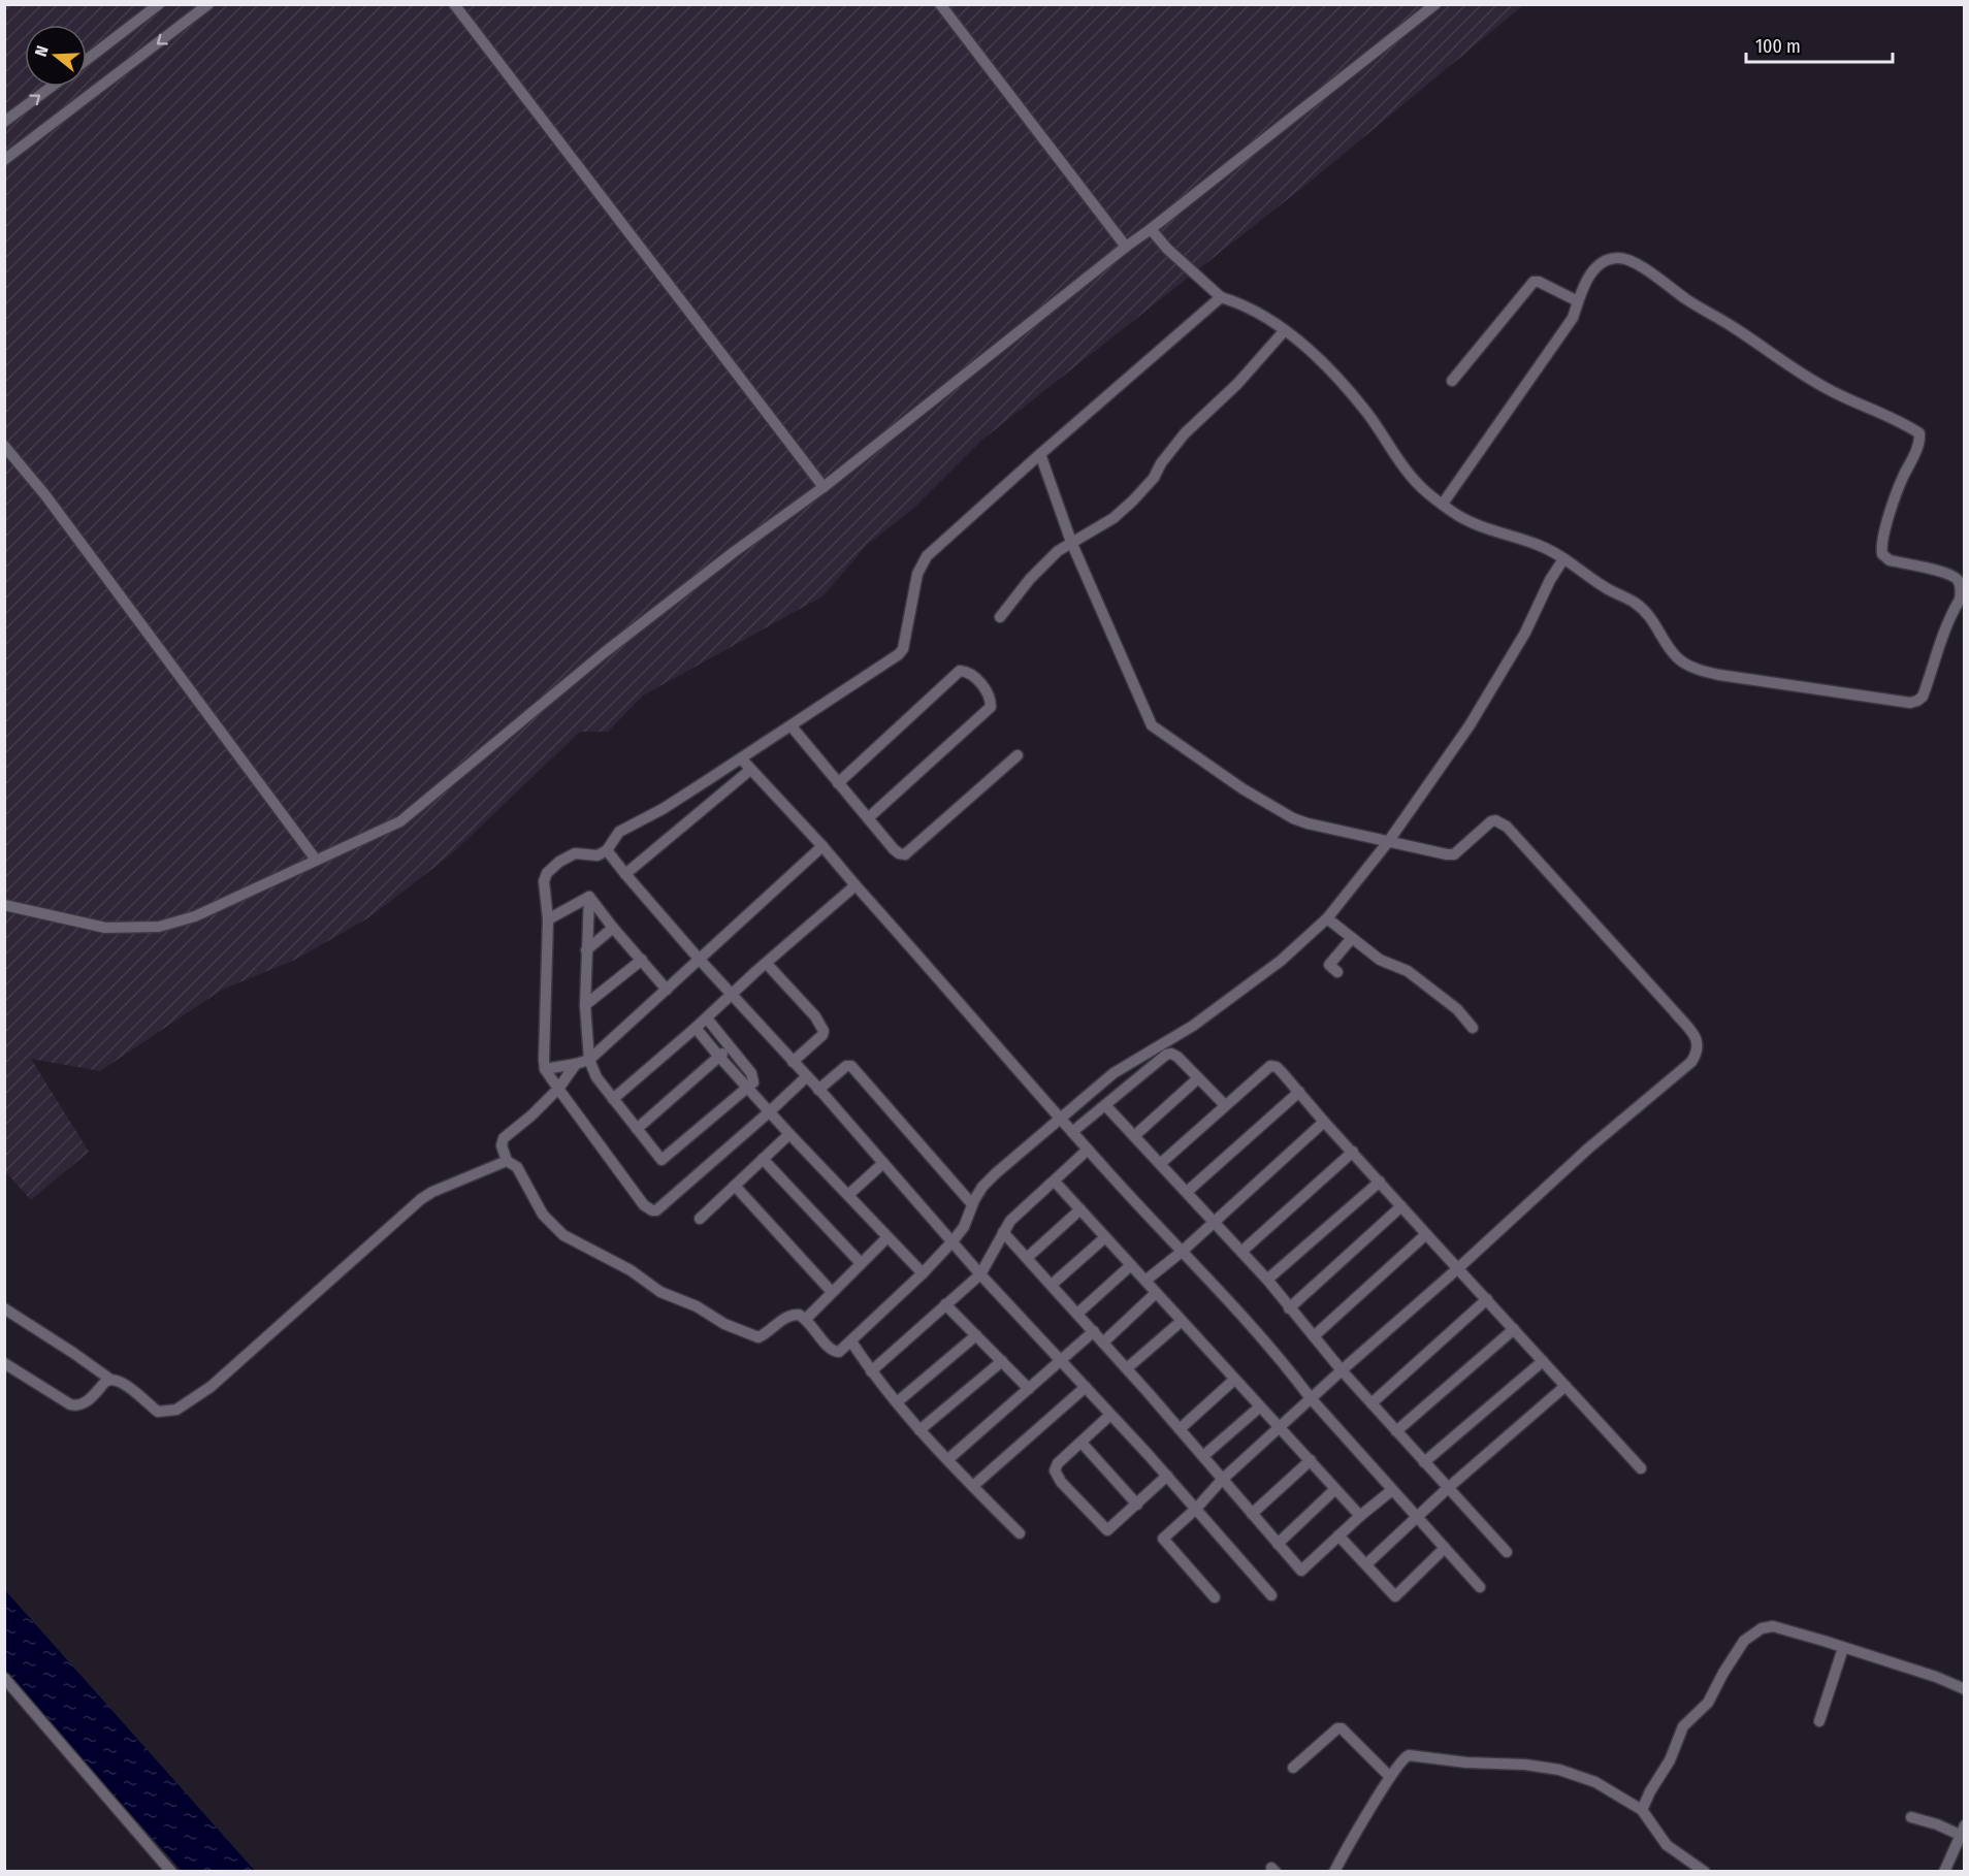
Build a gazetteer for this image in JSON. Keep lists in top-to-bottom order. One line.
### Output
{"scale_bar":"100 m","north":"left"}
